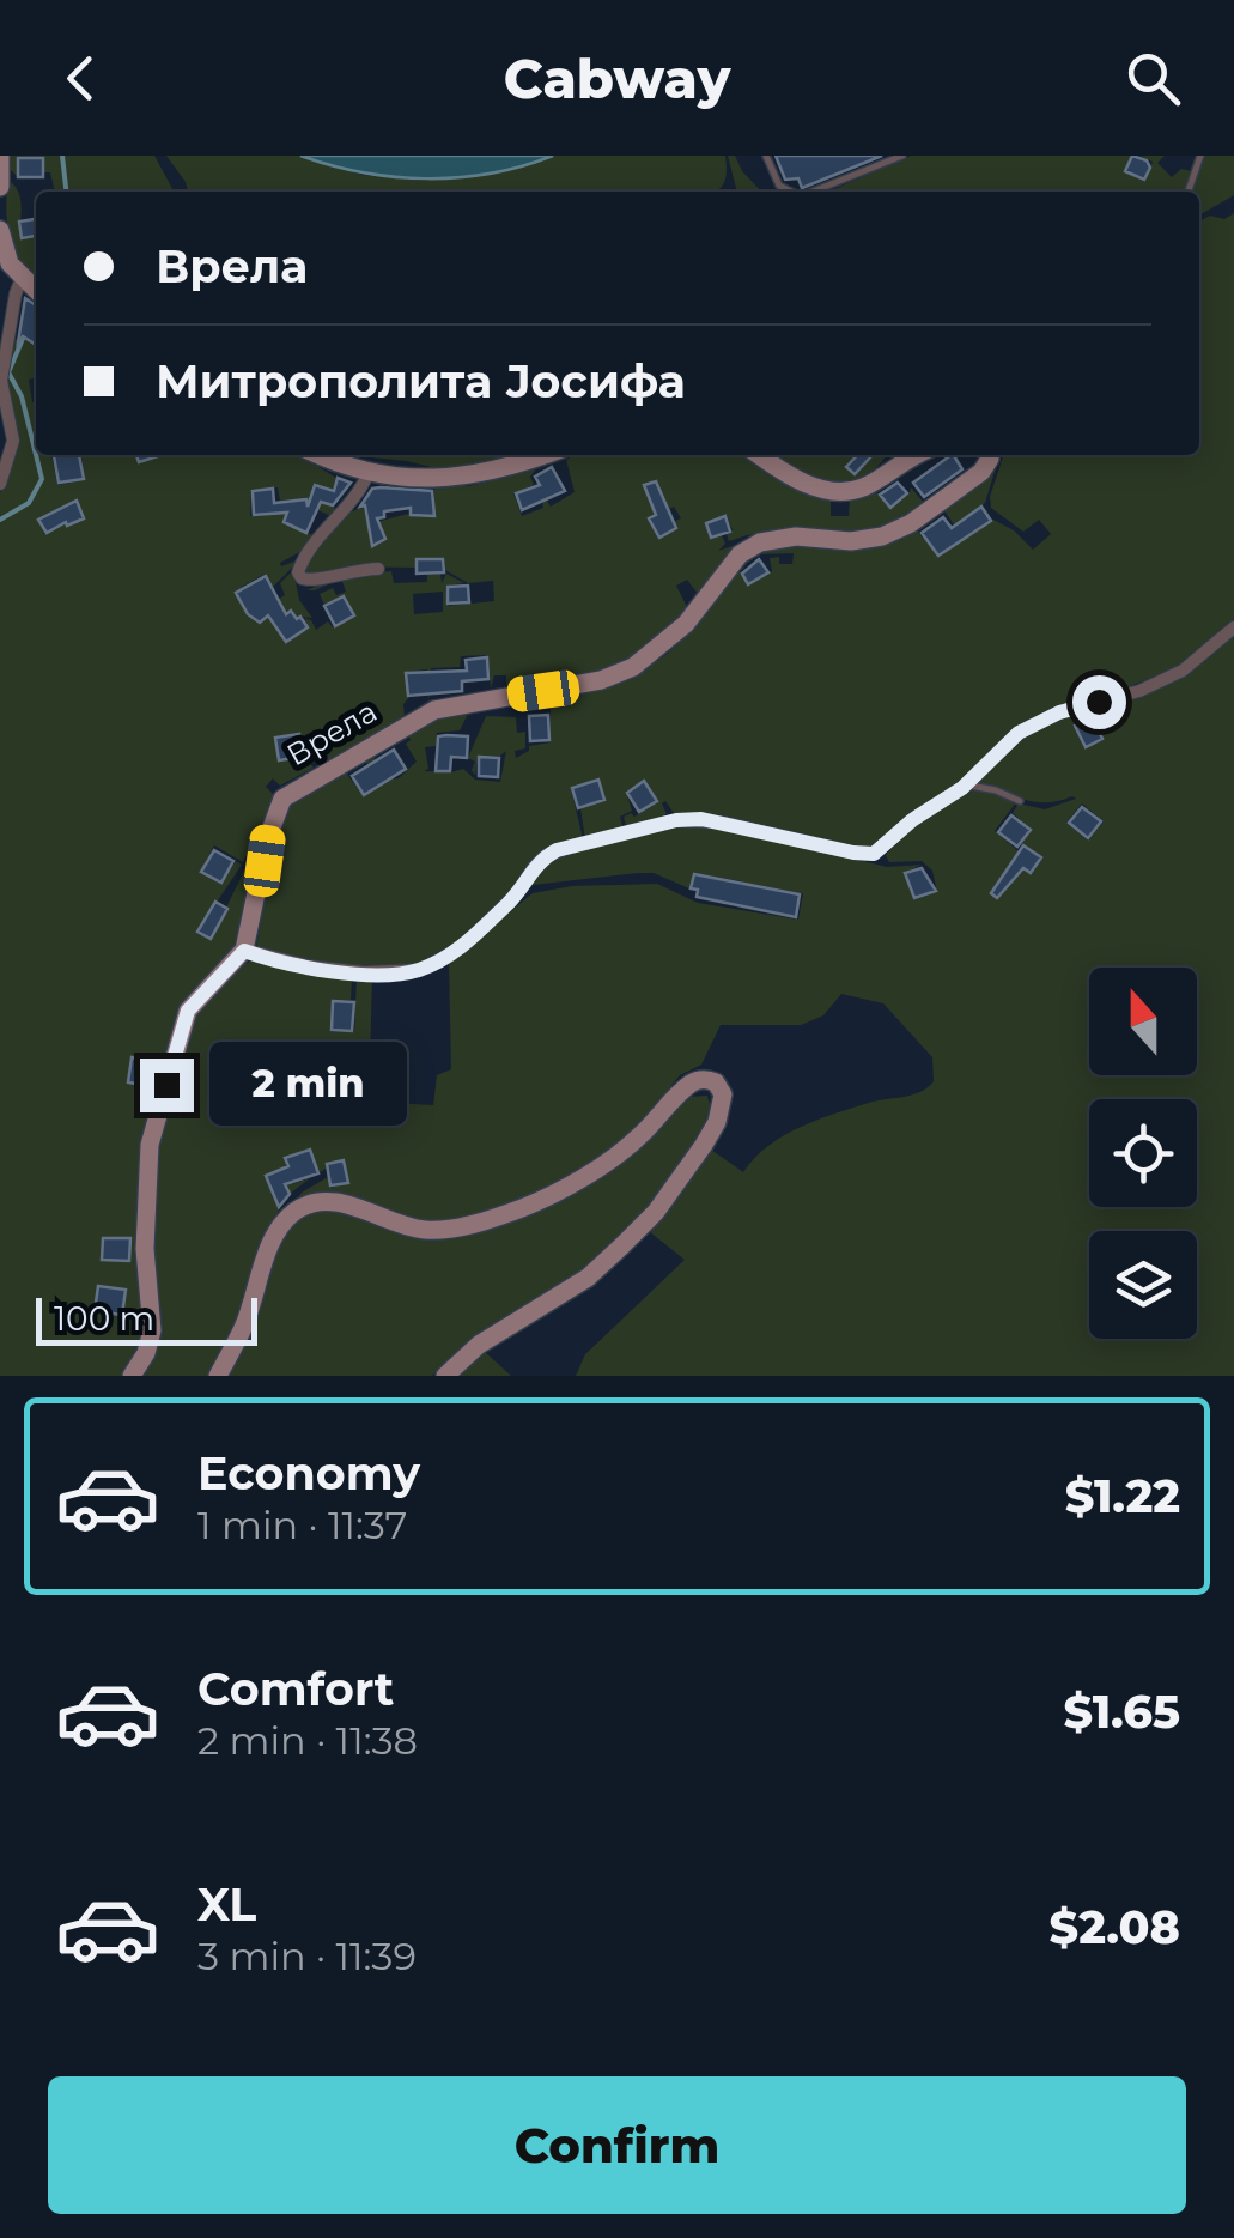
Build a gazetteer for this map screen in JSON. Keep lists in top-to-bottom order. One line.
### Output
{"streets":{"street":["Врела"]},"scale_bar":"100 m","north":"top","page":{"header":"Cabway","banner":["Врела","Митрополита Јосифа"],"bubble":"2 min","scale":"100 m","list":[{"name":"Economy","note":"1 min · 11:37","value":"$1.22"},{"name":"Comfort","note":"2 min · 11:38","value":"$1.65"},{"name":"XL","note":"3 min · 11:39","value":"$2.08"}],"buttons":"Confirm"}}
